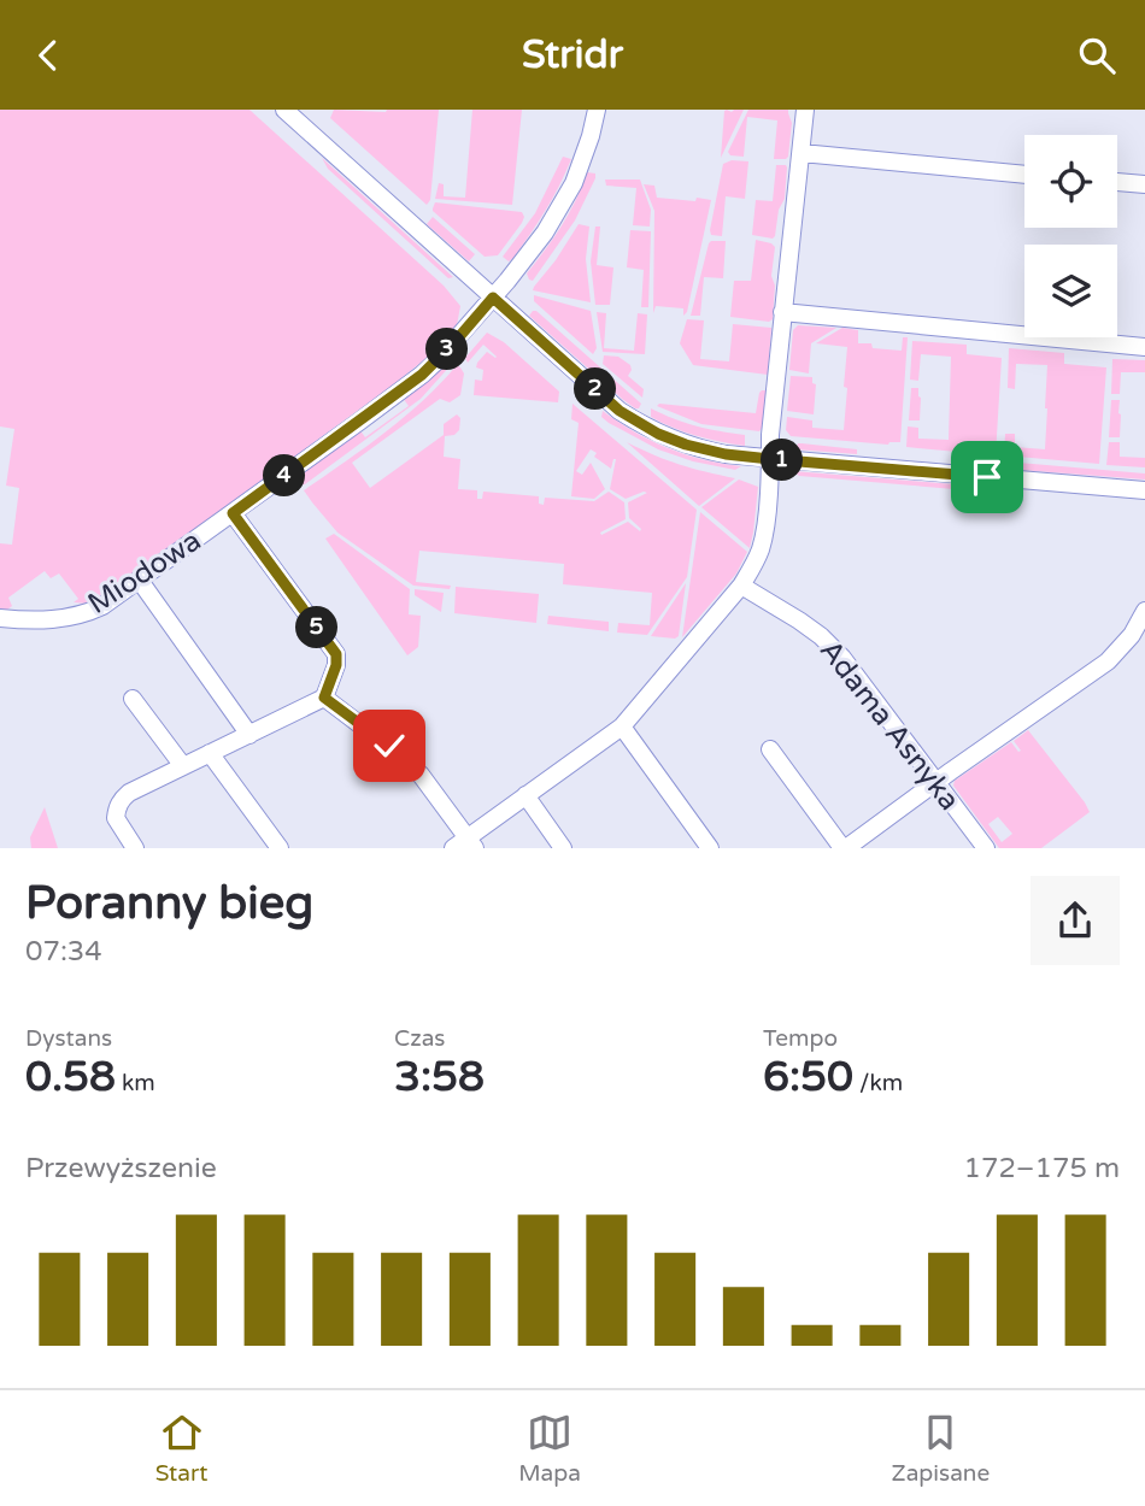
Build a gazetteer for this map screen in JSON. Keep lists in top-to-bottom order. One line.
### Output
{"streets":{"street":["Miodowa","Adama Asnyka"]},"page":{"header":"Stridr","pins":["3","2","1","4","5"],"heading":["Poranny bieg","07:34"],"stats":[["Dystans","0.58 km"],["Czas","3:58"],["Tempo","6:50 /km"]],"chart":["Przewyższenie","172–175 m"],"tabs":["Start","Mapa","Zapisane"]}}
